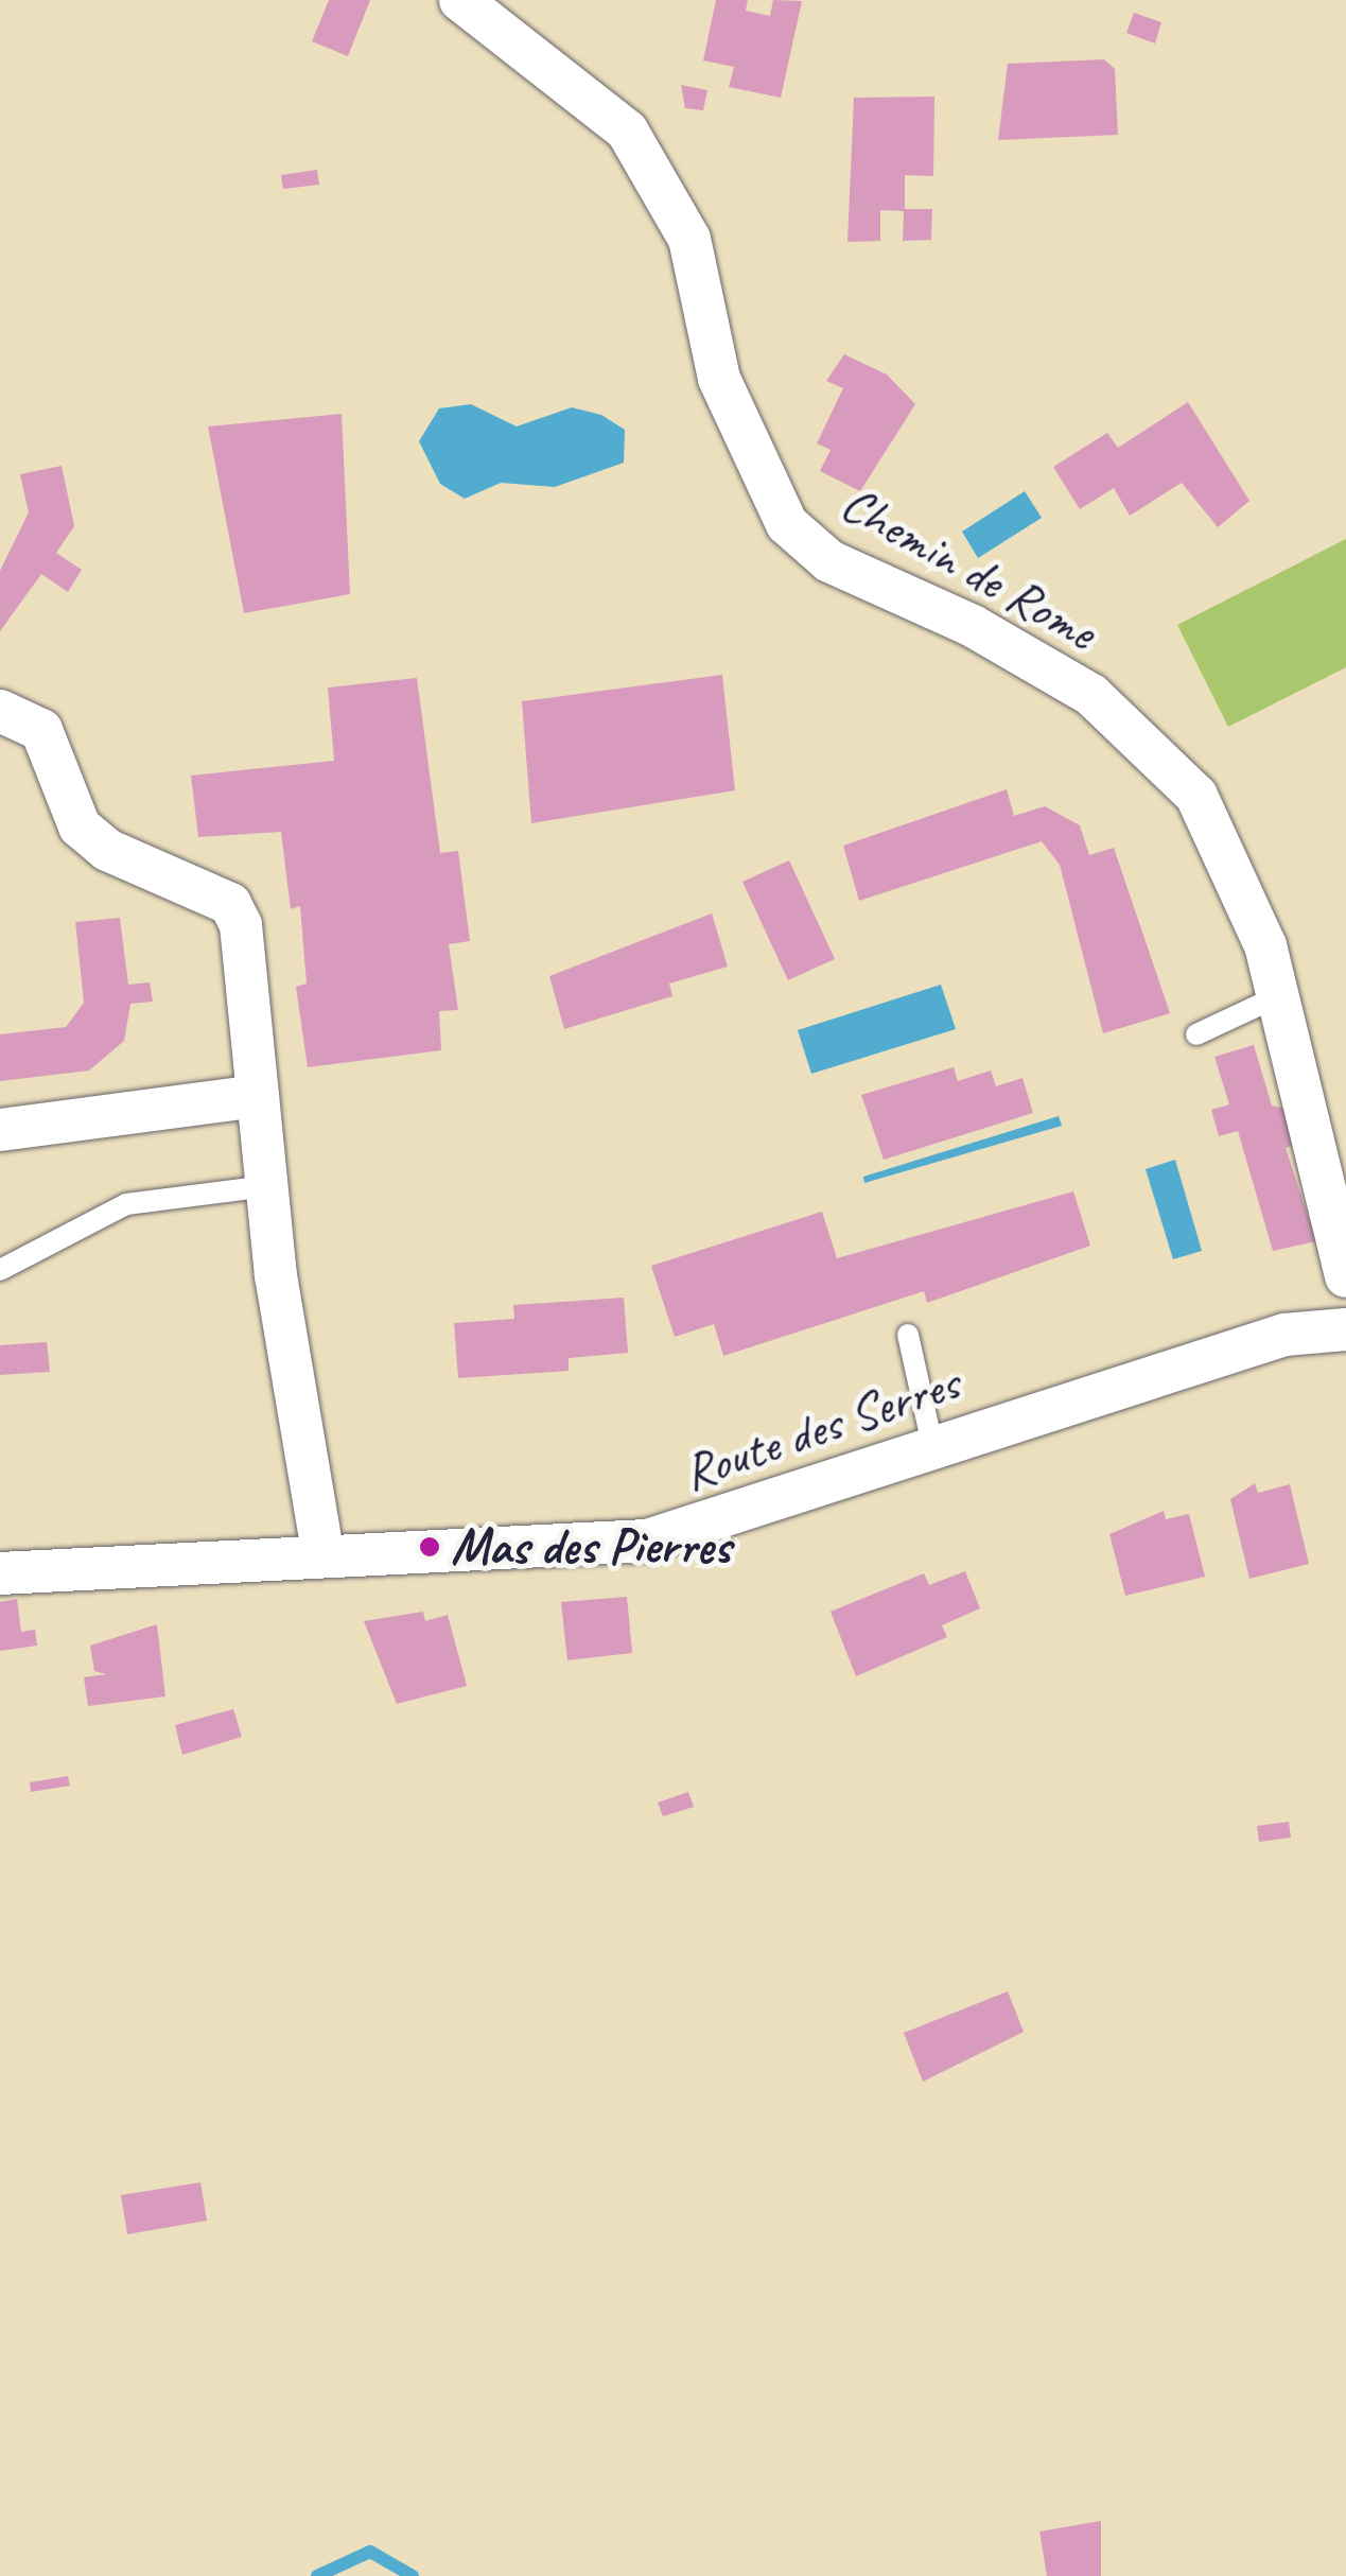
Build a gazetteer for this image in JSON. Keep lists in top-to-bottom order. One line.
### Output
{"streets":{"street":["Chemin de Rome","Route des Serres"]},"places":["Mas des Pierres"]}
